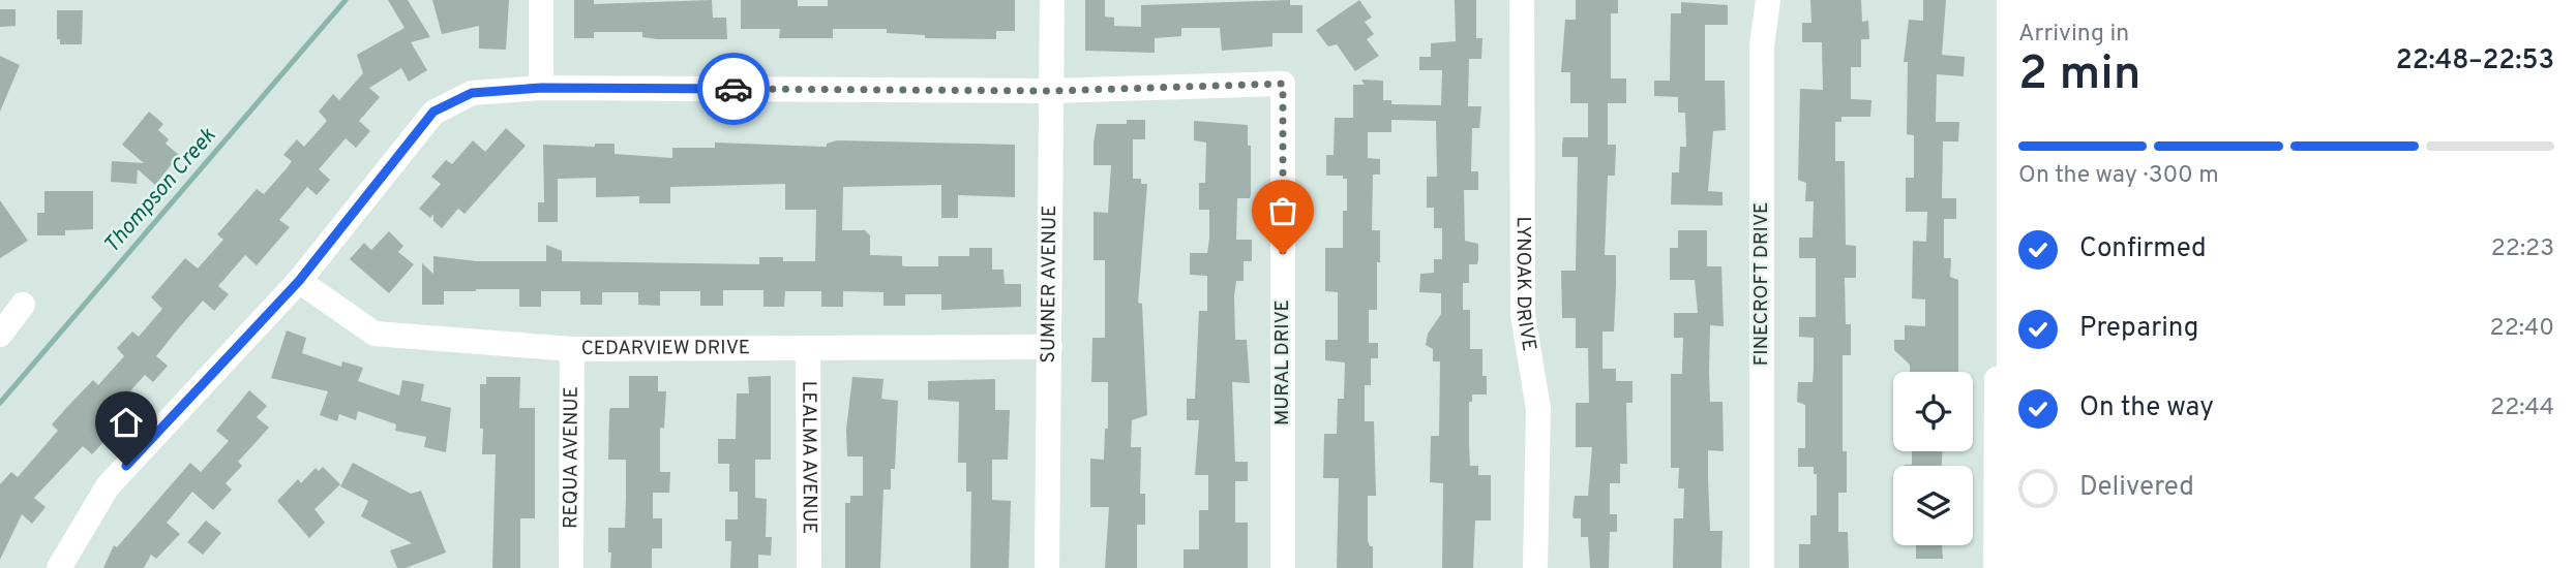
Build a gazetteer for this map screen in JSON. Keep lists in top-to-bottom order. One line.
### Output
{"streets":{"street":["SUMNER AVENUE","LYNOAK DRIVE","FINECROFT DRIVE","CEDARVIEW DRIVE","MURAL DRIVE","REQUA AVENUE","LEALMA AVENUE"]},"crossings":[["SUMNER AVENUE","CEDARVIEW DRIVE"],["SUMNER AVENUE","MURAL DRIVE"],["CEDARVIEW DRIVE","REQUA AVENUE"],["CEDARVIEW DRIVE","LEALMA AVENUE"]],"water":["Thompson Creek"],"page":{"heading":["2 min","Arriving in","22:48–22:53"],"bar":"On the way · 300 m","list":[["Confirmed","22:23"],["Preparing","22:40"],["On the way","22:44"],"Delivered"]}}
